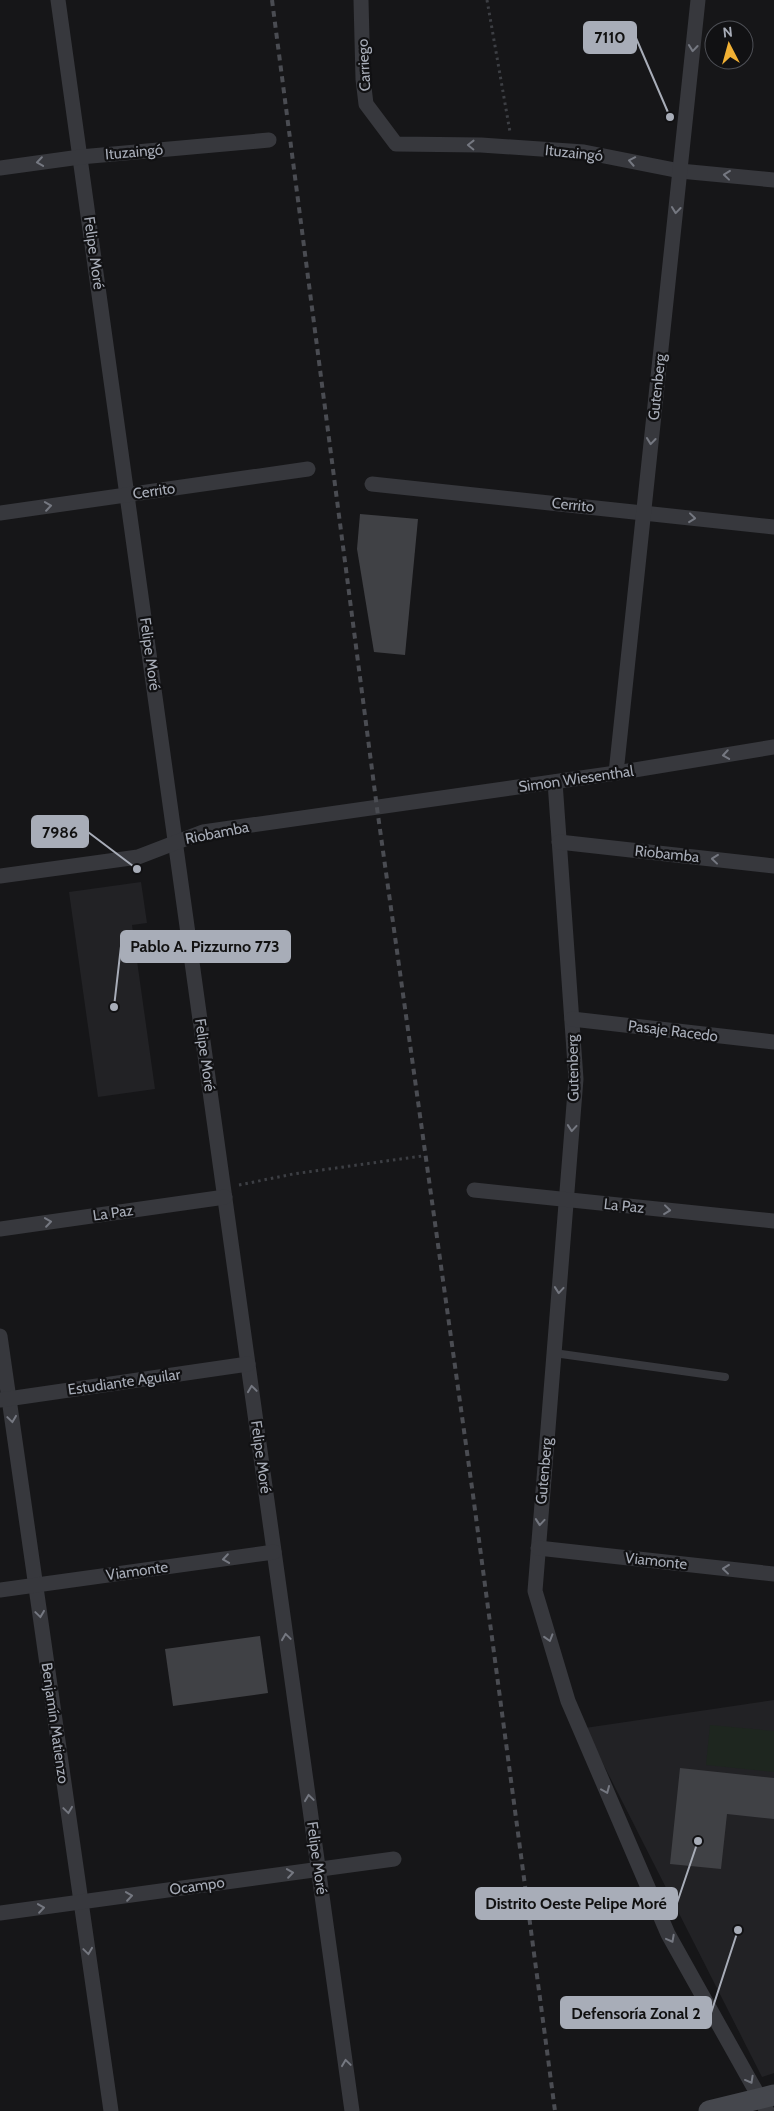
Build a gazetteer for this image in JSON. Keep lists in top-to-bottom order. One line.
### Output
{"streets":{"street":["Carriego","Ituzaingó","Felipe Moré","Gutenberg","Cerrito","Simon Wiesenthal","Riobamba","Pasaje Racedo","La Paz","Estudiante Aguilar","Viamonte","Benjamín Matienzo","Ocampo"]},"crossings":[["Carriego","Ituzaingó"],["Ituzaingó","Felipe Moré"],["Ituzaingó","Gutenberg"],["Felipe Moré","Cerrito"],["Felipe Moré","Riobamba"],["Felipe Moré","La Paz"],["Felipe Moré","Estudiante Aguilar"],["Felipe Moré","Viamonte"],["Felipe Moré","Ocampo"],["Gutenberg","Cerrito"],["Gutenberg","Simon Wiesenthal"],["Gutenberg","Riobamba"],["Gutenberg","Pasaje Racedo"],["Gutenberg","La Paz"],["Gutenberg","Viamonte"],["Simon Wiesenthal","Riobamba"],["Estudiante Aguilar","Benjamín Matienzo"],["Viamonte","Benjamín Matienzo"],["Benjamín Matienzo","Ocampo"]],"one_way":["Ituzaingó","Felipe Moré","Gutenberg","Cerrito","Simon Wiesenthal","Riobamba","La Paz","Viamonte","Benjamín Matienzo","Ocampo"],"places":["7110","7986","Pablo A. Pizzurno 773","Distrito Oeste Pelipe Moré","Defensoría Zonal 2"],"north":"top"}
